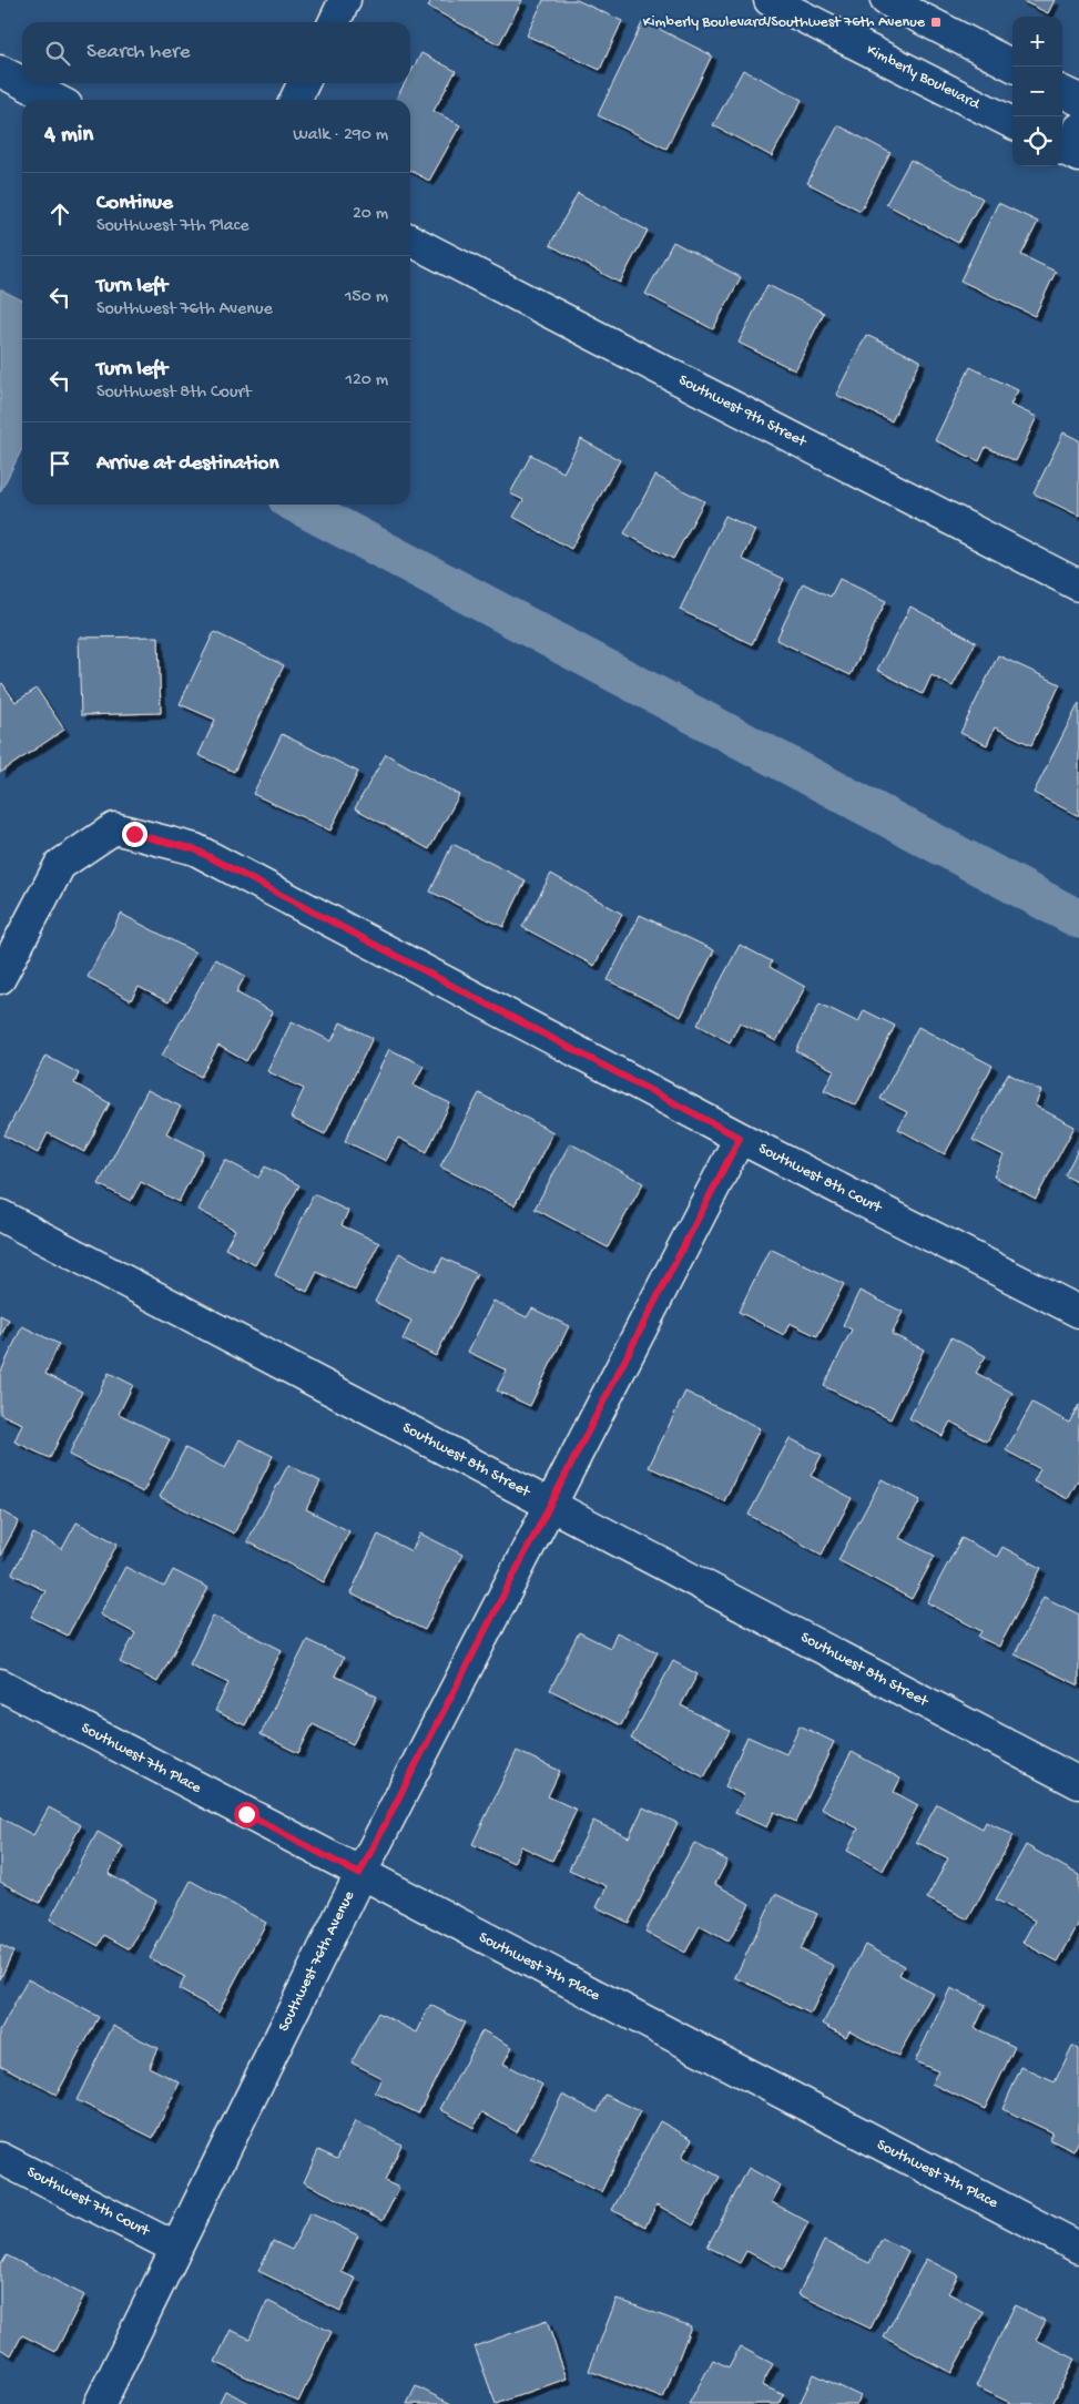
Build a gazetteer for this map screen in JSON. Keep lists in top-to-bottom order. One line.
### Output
{"streets":{"street":["Kimberly Boulevard","Southwest 9th Street","Southwest 8th Court","Southwest 8th Street","Southwest 7th Place","Southwest 76th Avenue","Southwest 7th Court"]},"crossings":[["Southwest 8th Court","Southwest 76th Avenue"],["Southwest 8th Street","Southwest 76th Avenue"],["Southwest 7th Place","Southwest 76th Avenue"],["Southwest 76th Avenue","Southwest 7th Court"]],"places":{"transit":["Kimberly Boulevard/Southwest 76th Avenue"]},"page":{"map_buttons":["+","−"],"search":"Search here","heading":["4 min","Walk · 290 m"],"list":[["Continue","Southwest 7th Place","20 m"],["Turn left","Southwest 76th Avenue","150 m"],["Turn left","Southwest 8th Court","120 m"],"Arrive at destination"]}}
